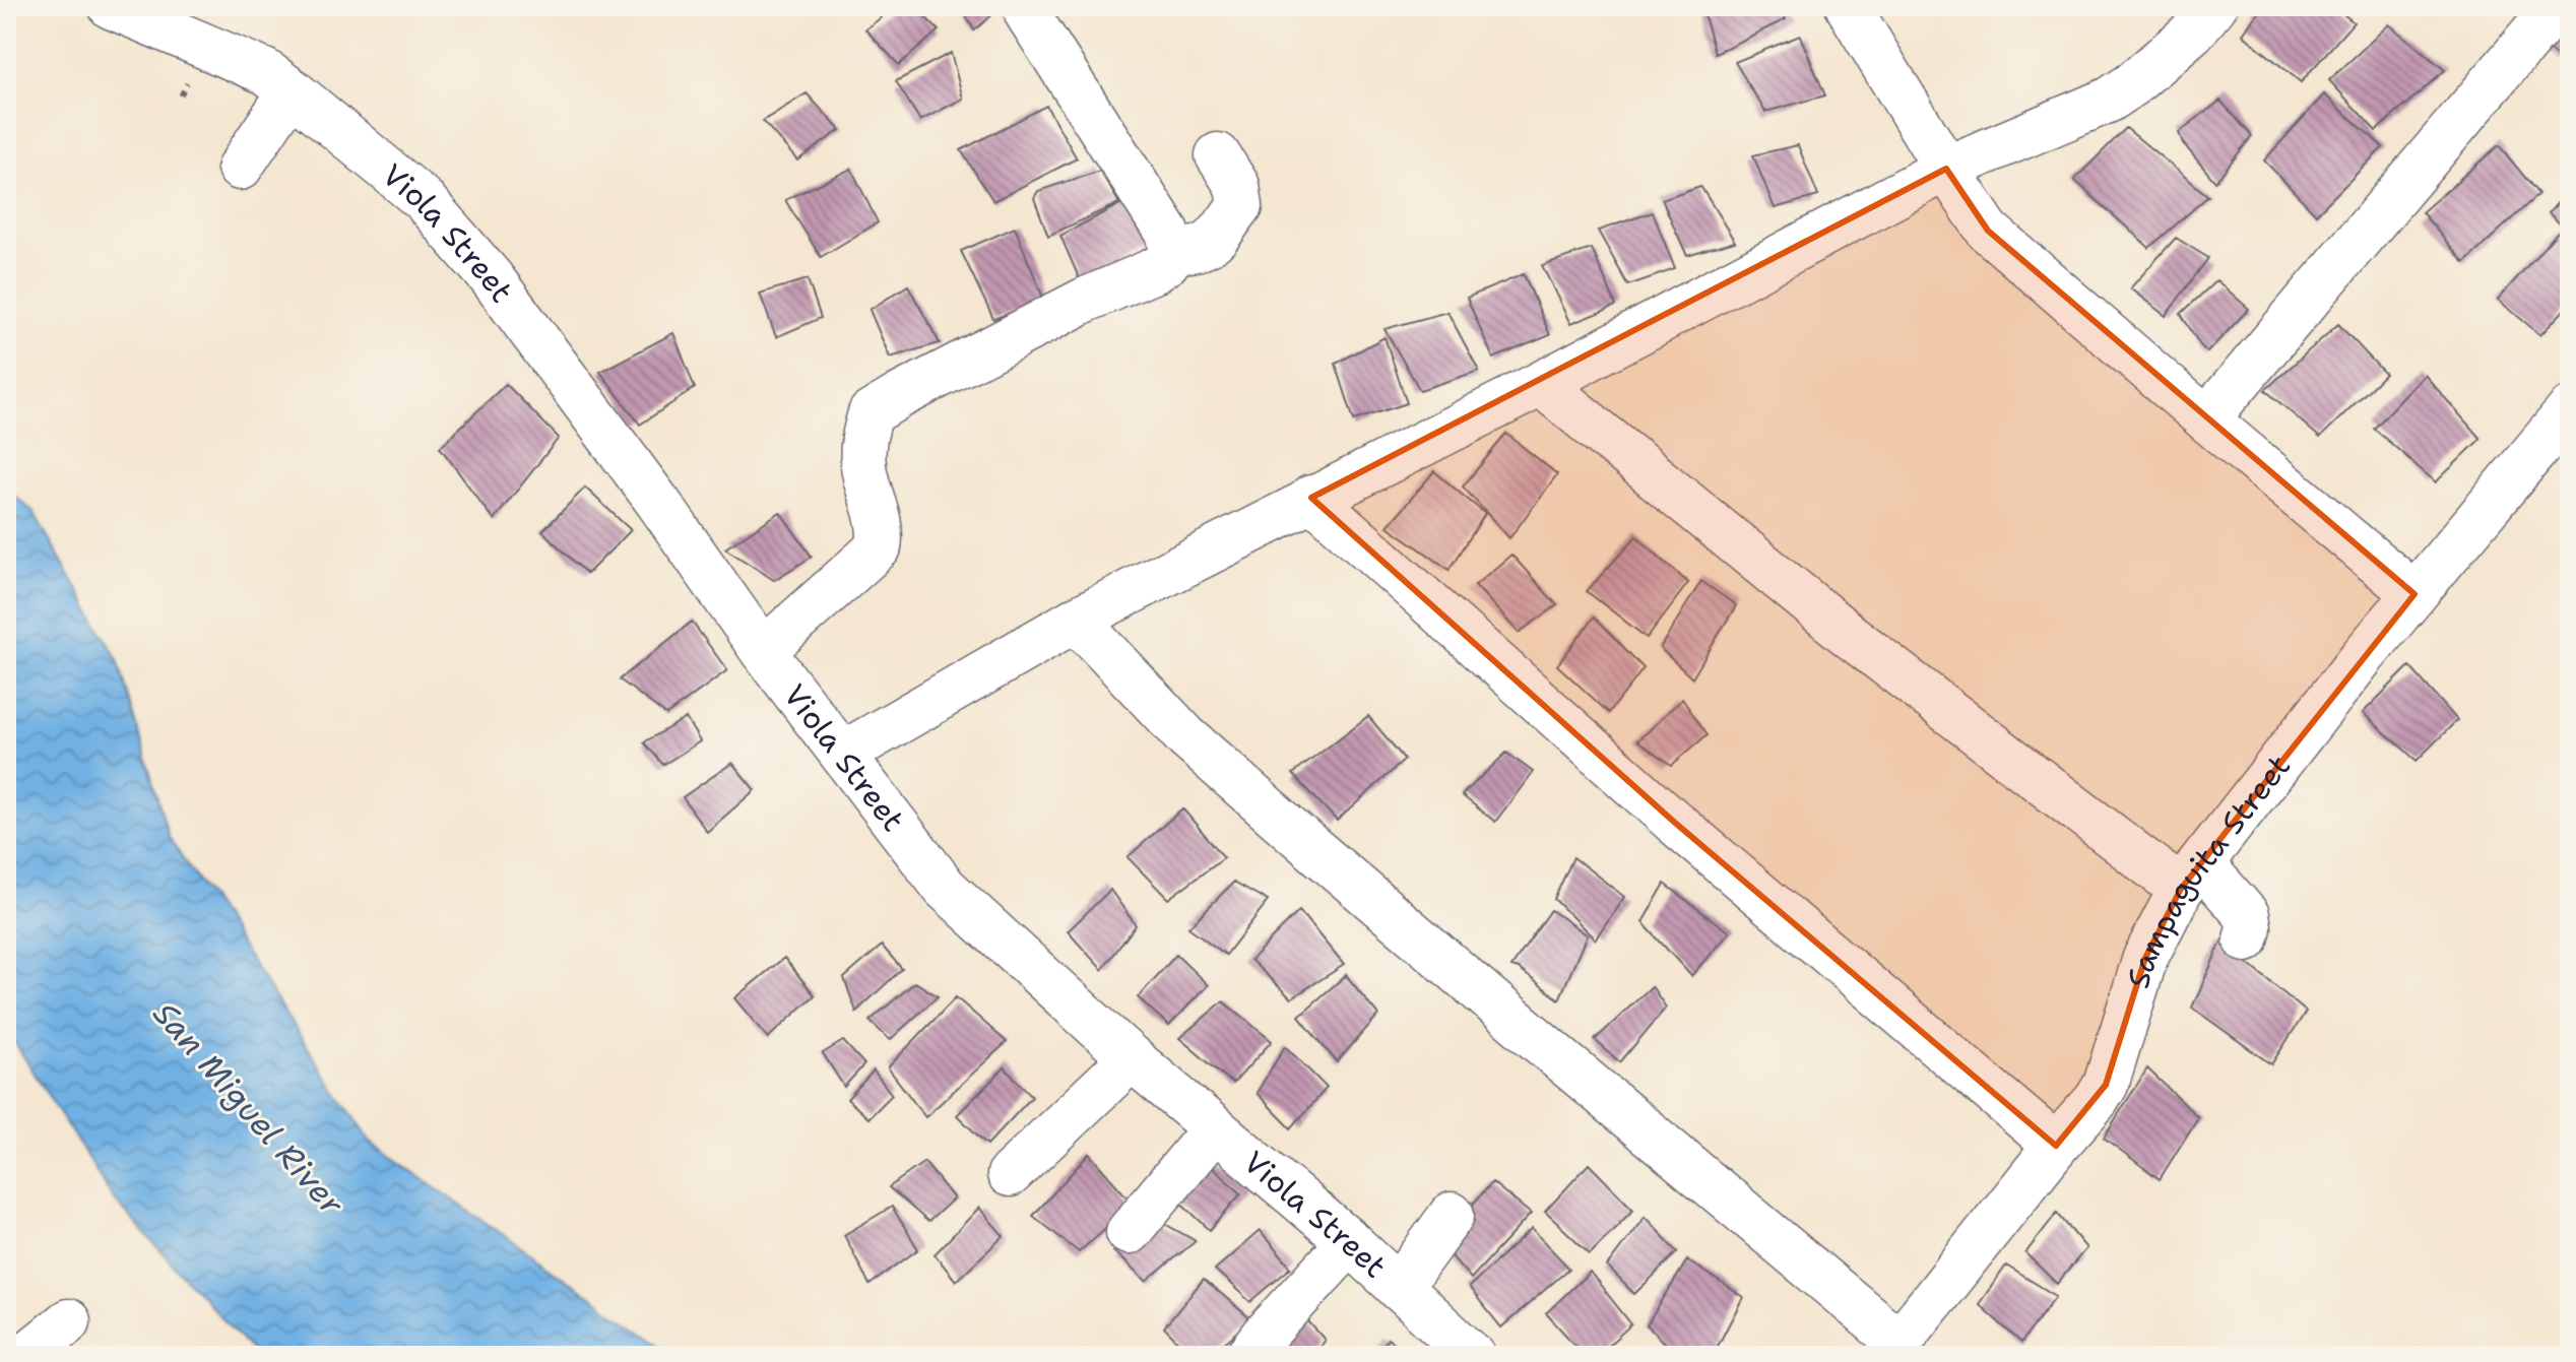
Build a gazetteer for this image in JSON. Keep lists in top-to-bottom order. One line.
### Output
{"streets":{"street":["Viola Street","Sampaguita Street"]},"water":["San Miguel River"]}
